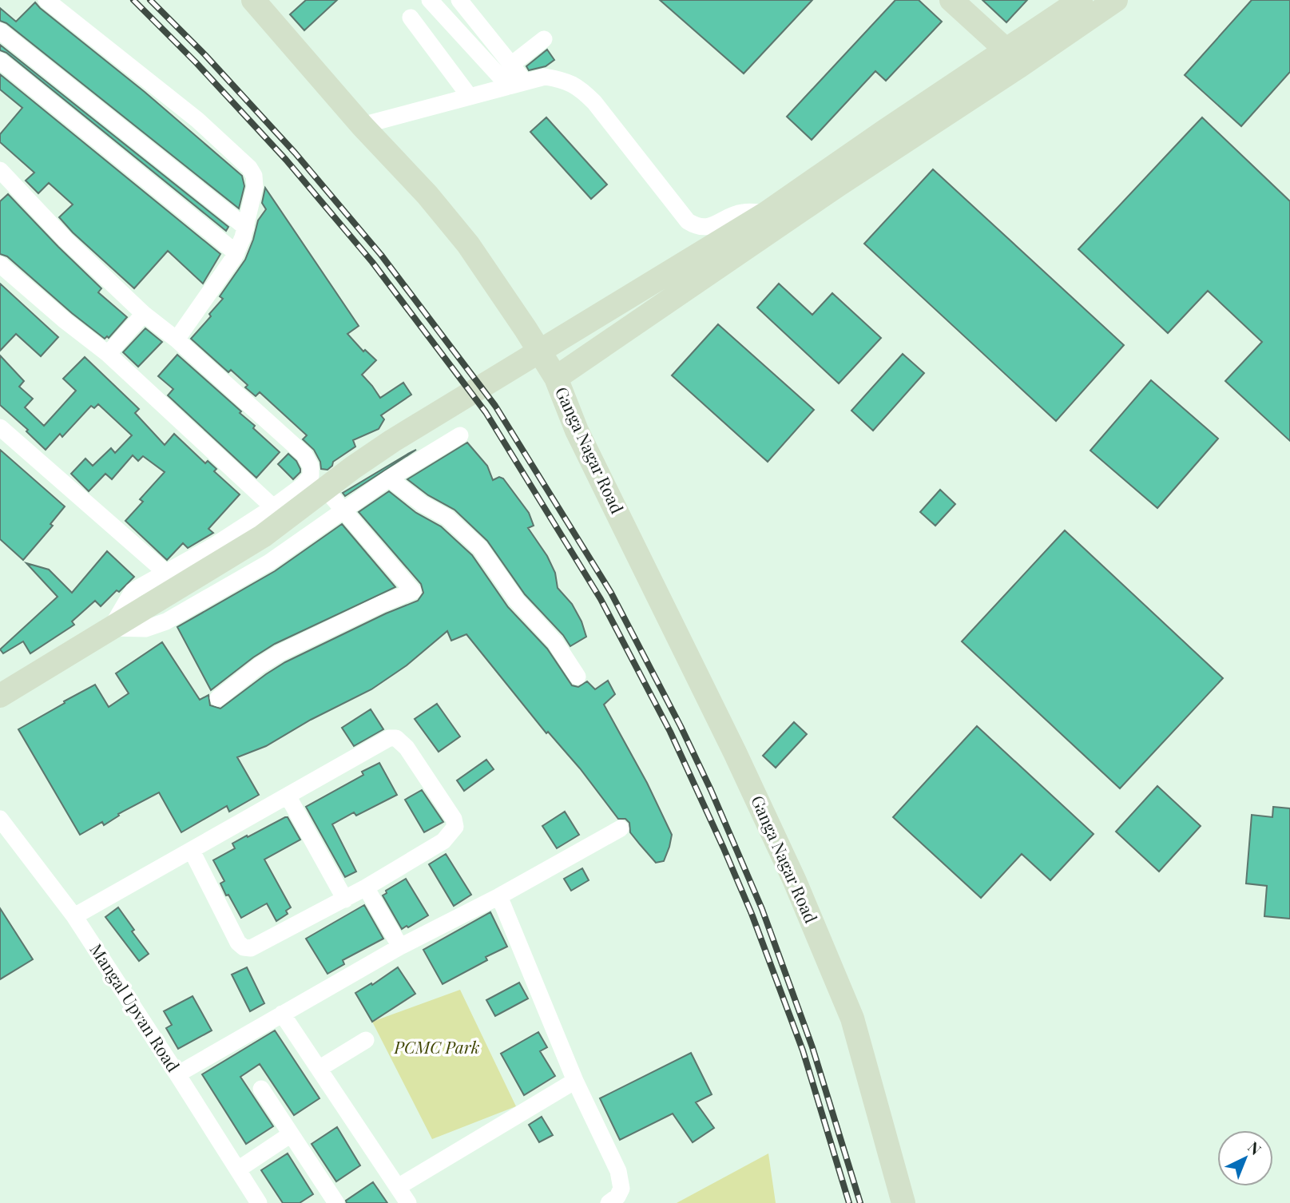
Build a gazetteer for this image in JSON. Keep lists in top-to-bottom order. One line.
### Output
{"streets":{"street":["Ganga Nagar Road","Mangal Upvan Road"]},"parks":["PCMC Park"],"north":"top right"}
